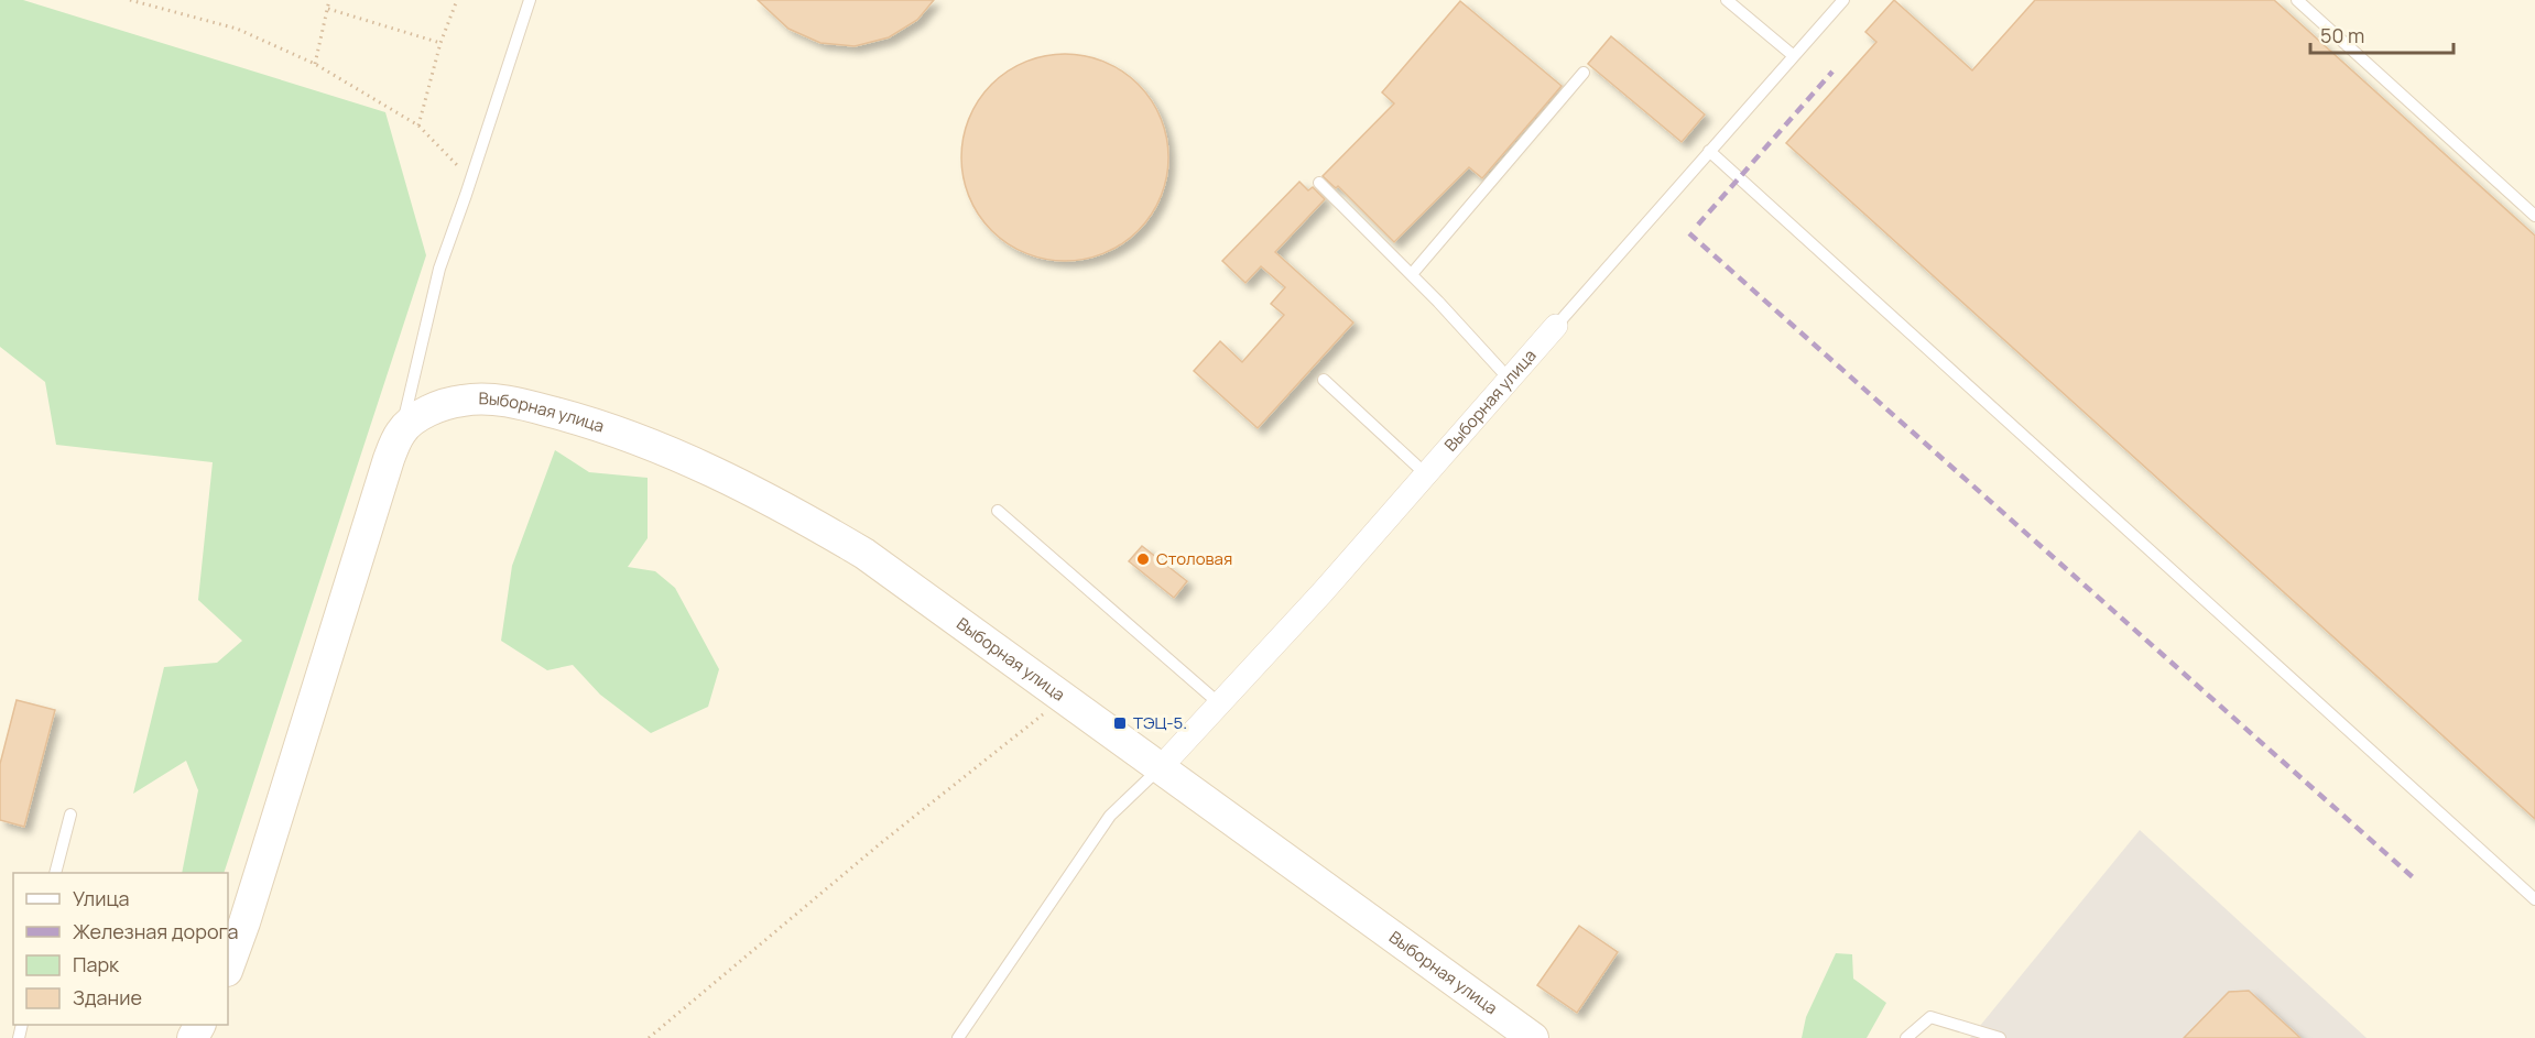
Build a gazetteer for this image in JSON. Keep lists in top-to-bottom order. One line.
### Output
{"streets":{"main road":["Выборная улица"]},"places":{"other":["Столовая"],"transit":["ТЭЦ-5."]},"legend":["Улица","Железная дорога","Парк","Здание"],"scale_bar":"50 m"}
